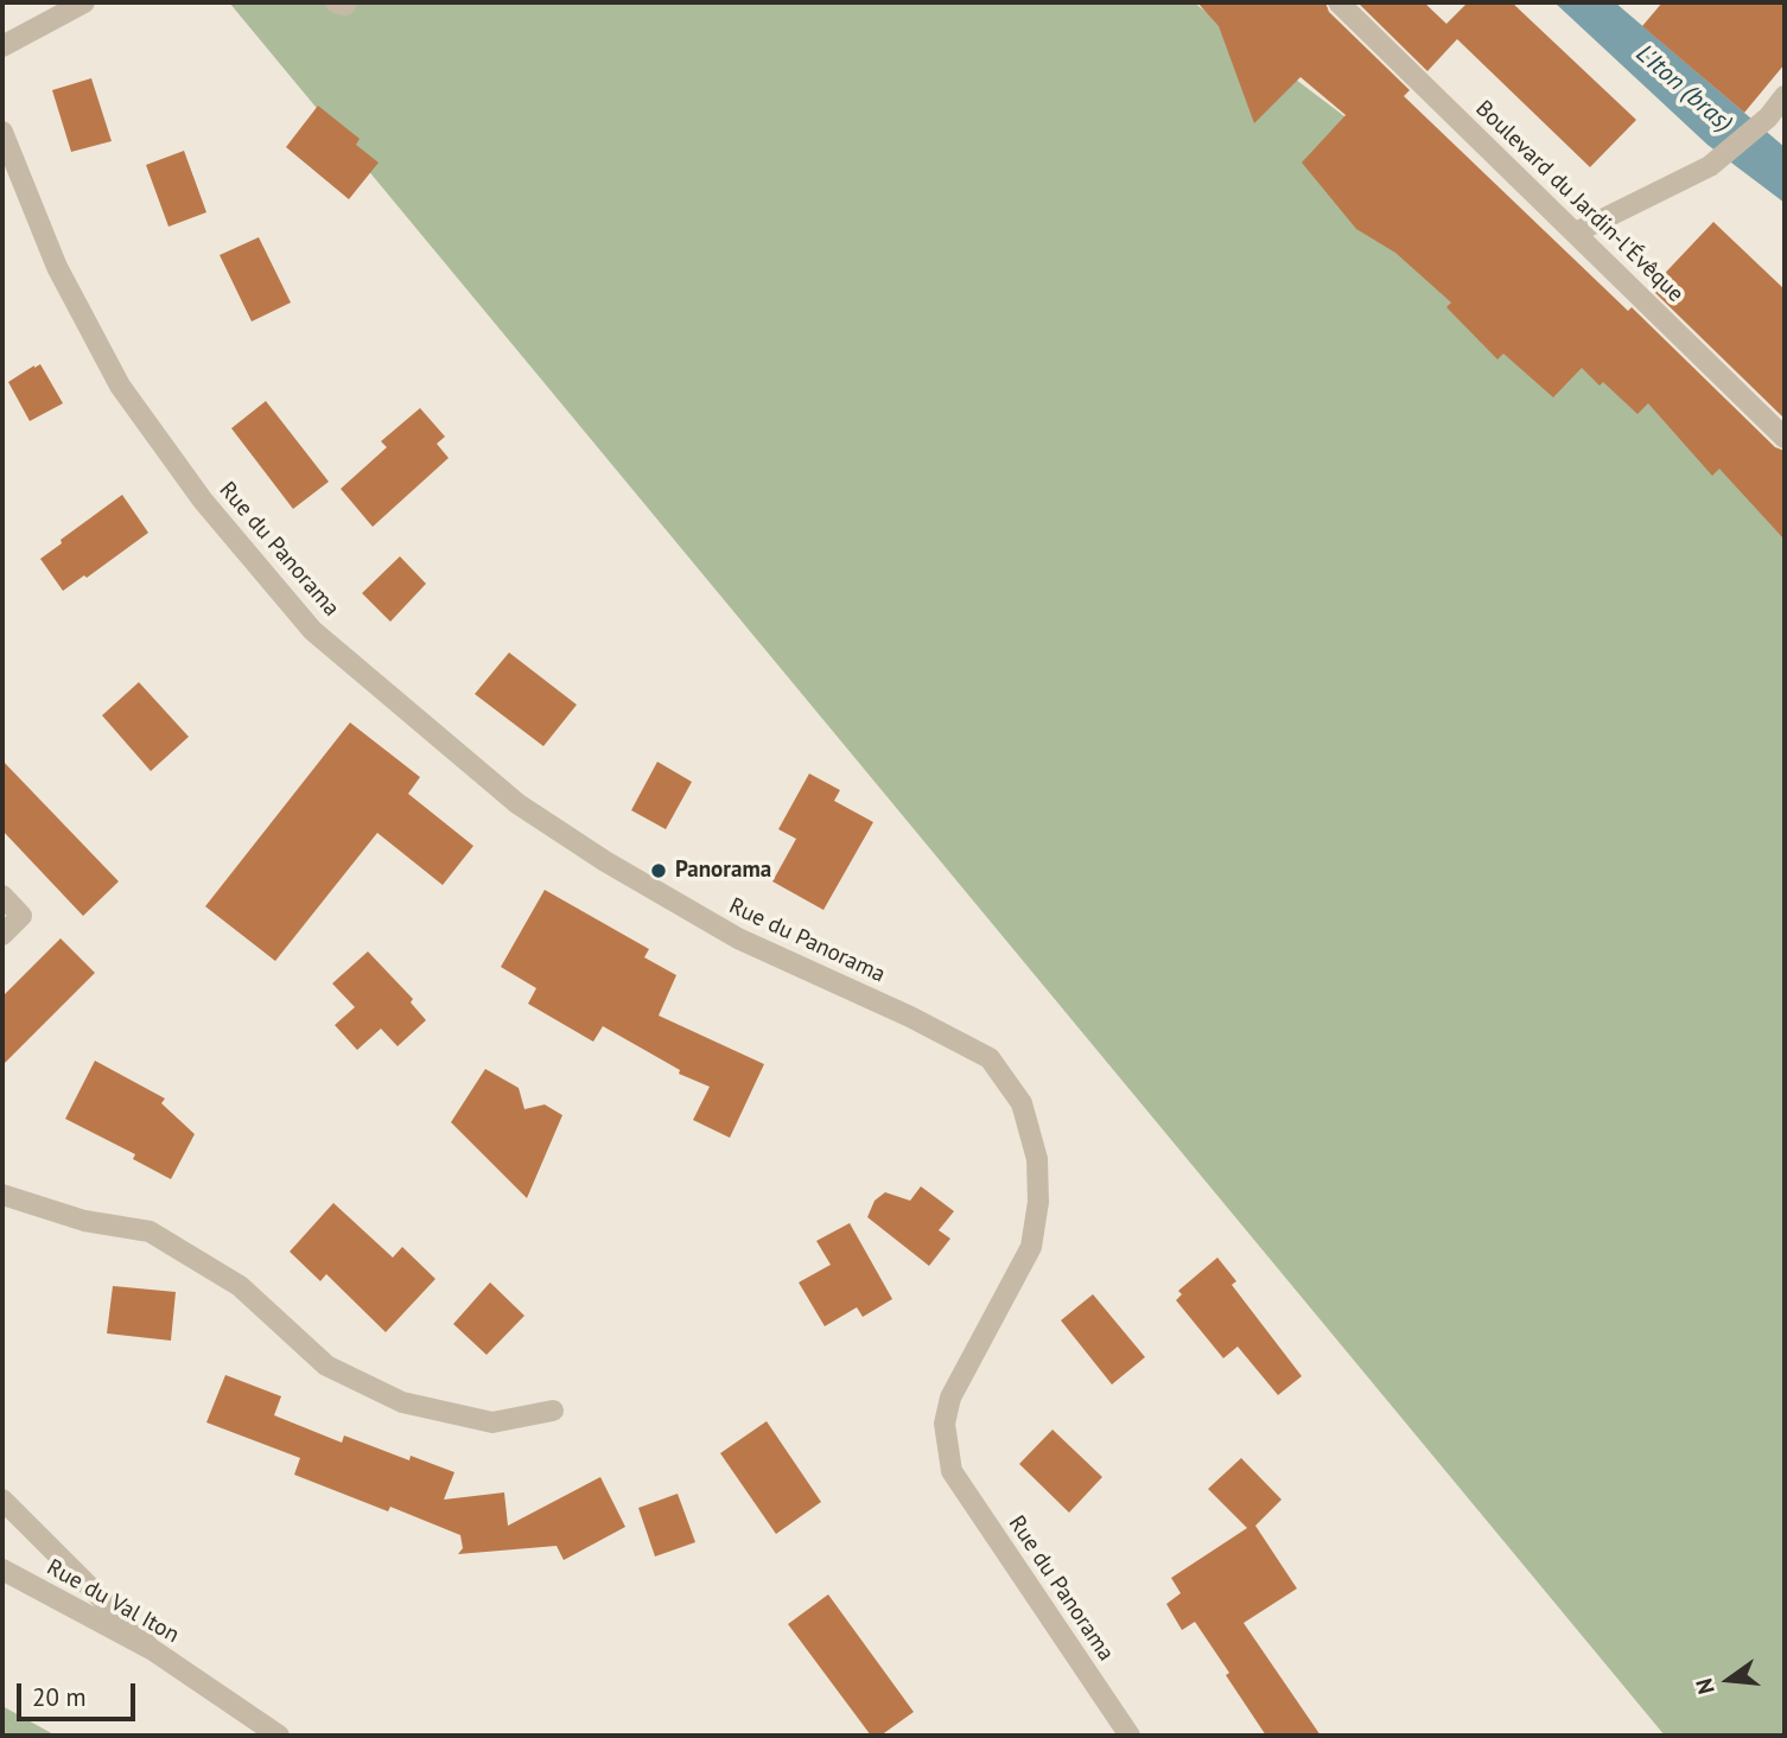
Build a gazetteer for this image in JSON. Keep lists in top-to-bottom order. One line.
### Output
{"streets":{"street":["Boulevard du Jardin-l'Évêque","Rue du Panorama","Rue du Val Iton"]},"water":["L'Iton (bras)"],"places":["Panorama"],"scale_bar":"20 m","north":"left"}
